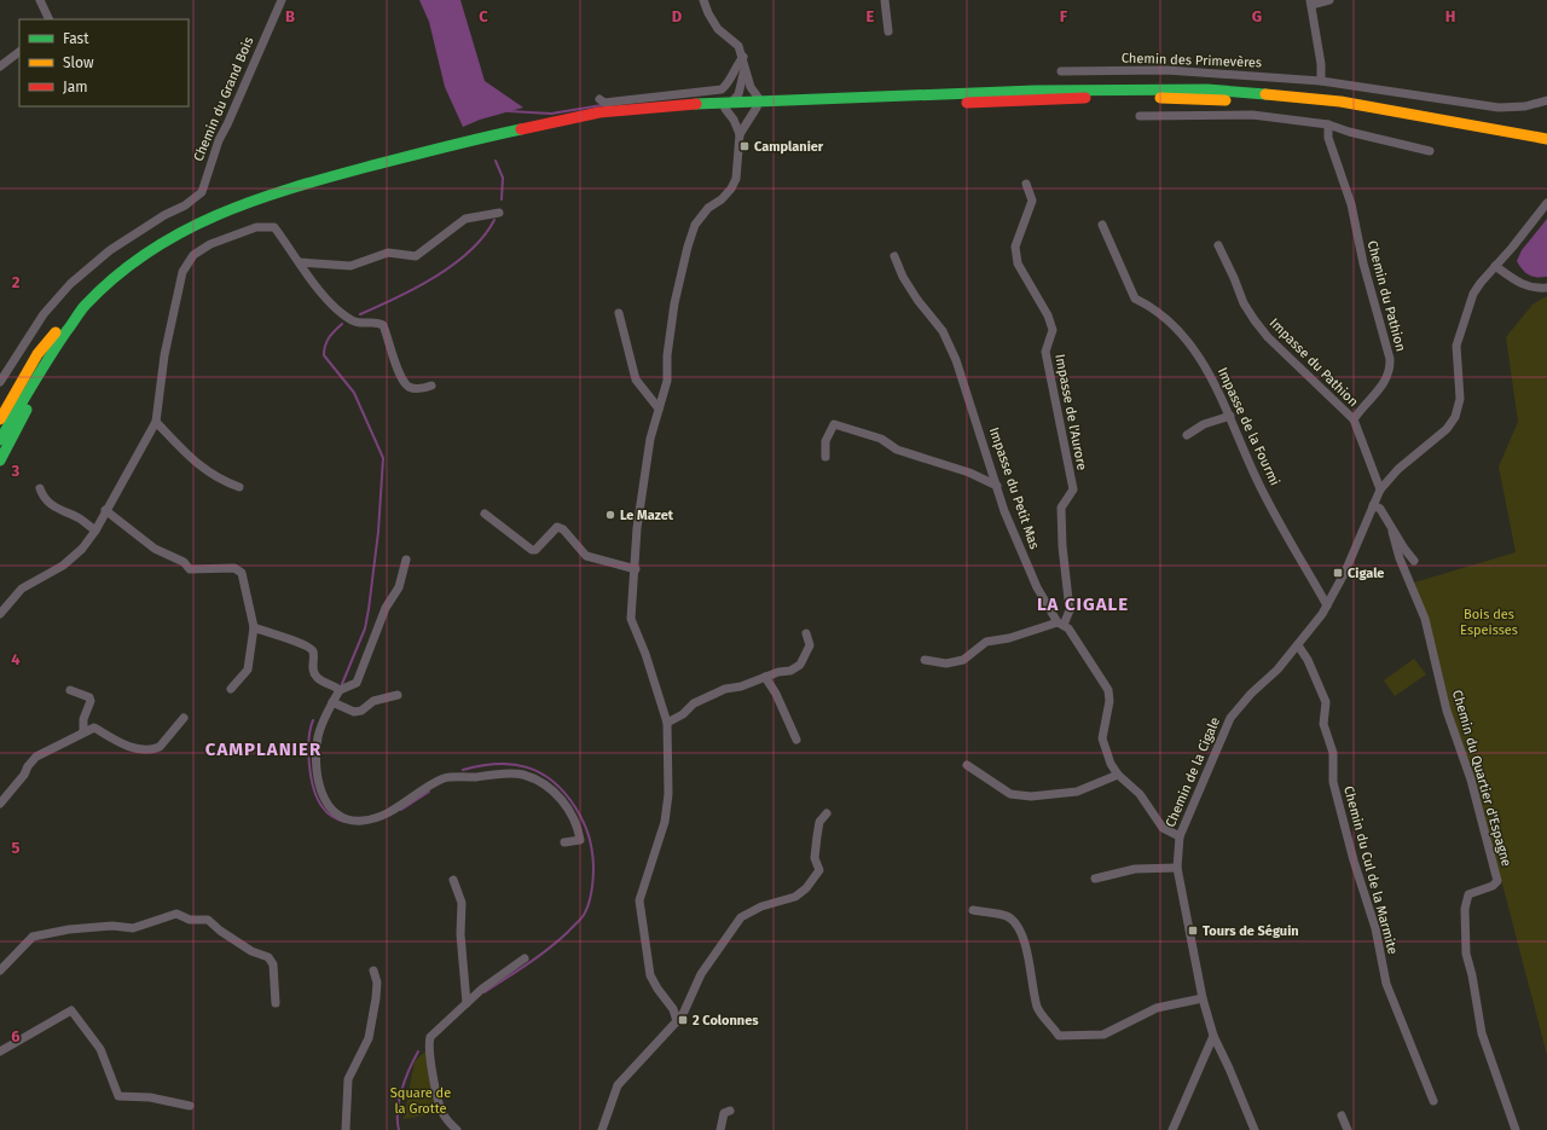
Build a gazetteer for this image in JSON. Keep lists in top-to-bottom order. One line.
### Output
{"streets":{"street":["Chemin des Primevères","Chemin du Grand Bois","Chemin du Pathion","Impasse du Pathion","Impasse de l'Aurore","Impasse de la Fourmi","Impasse du Petit Mas","Chemin de la Cigale","Chemin du Quartier d'Espagne","Chemin du Cul de la Marmite"]},"crossings":[["Chemin du Pathion","Impasse du Pathion"],["Impasse de l'Aurore","Impasse du Petit Mas"],["Impasse de la Fourmi","Chemin de la Cigale"],["Impasse du Petit Mas","Chemin de la Cigale"],["Chemin de la Cigale","Chemin du Cul de la Marmite"]],"districts":["LA CIGALE","CAMPLANIER"],"parks":["Bois des Espeisses","Square de la Grotte"],"places":{"transit":["Camplanier","Cigale","Tours de Séguin","2 Colonnes"],"other":["Le Mazet"]},"legend":["Fast","Slow","Jam"],"grid":{"columns":["B","C","D","E","F","G","H"],"rows":["2","3","4","5","6"]}}
